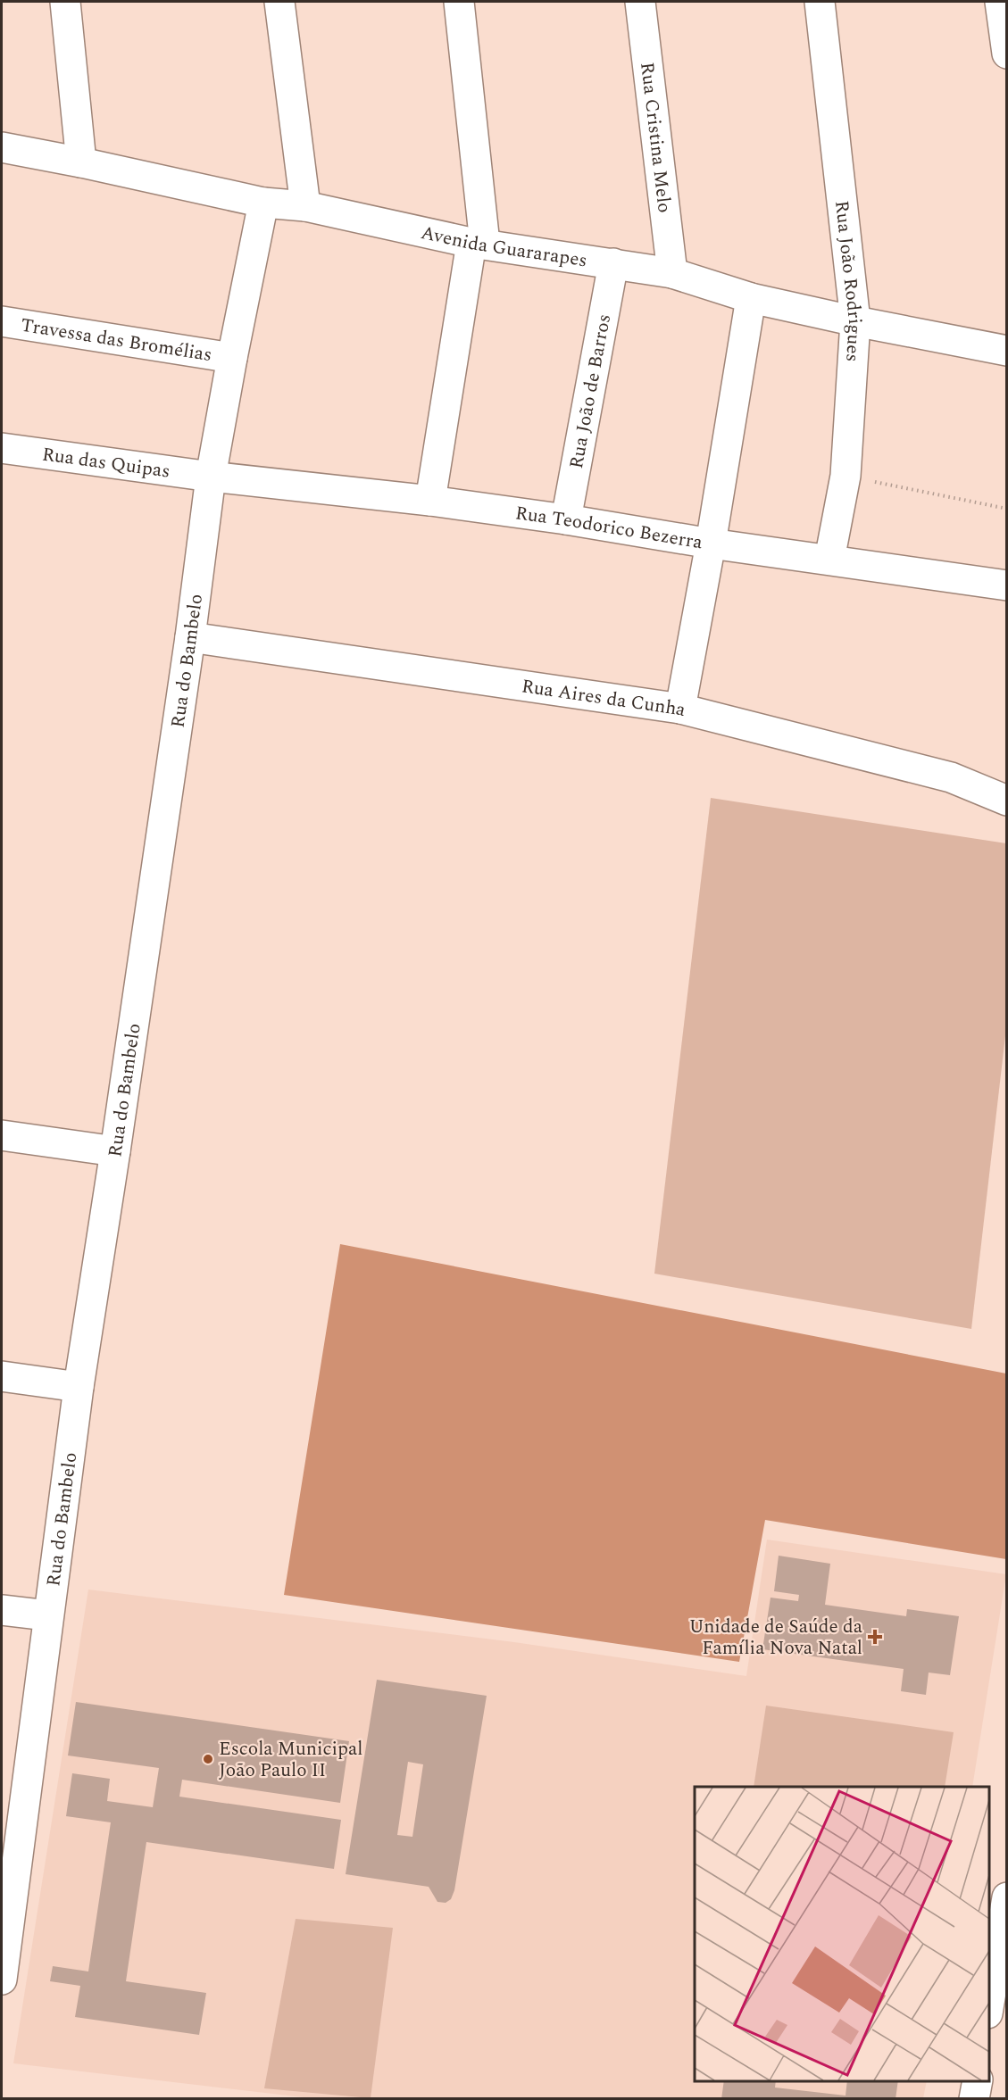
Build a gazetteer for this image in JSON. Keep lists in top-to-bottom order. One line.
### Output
{"streets":{"street":["Rua Cristina Melo","Avenida Guararapes","Rua João Rodrigues","Travessa das Bromélias","Rua João de Barros","Rua das Quipas","Rua Teodorico Bezerra","Rua do Bambelo","Rua Aires da Cunha"]},"crossings":[["Rua Cristina Melo","Avenida Guararapes"],["Avenida Guararapes","Rua João Rodrigues"],["Avenida Guararapes","Rua João de Barros"],["Avenida Guararapes","Rua do Bambelo"],["Rua João Rodrigues","Rua Teodorico Bezerra"],["Travessa das Bromélias","Rua do Bambelo"],["Rua João de Barros","Rua Teodorico Bezerra"],["Rua das Quipas","Rua Teodorico Bezerra"],["Rua das Quipas","Rua do Bambelo"],["Rua Teodorico Bezerra","Rua do Bambelo"],["Rua do Bambelo","Rua Aires da Cunha"]],"places":{"health":["Unidade de Saúde da Família Nova Natal"],"other":["Escola Municipal João Paulo II"]}}
